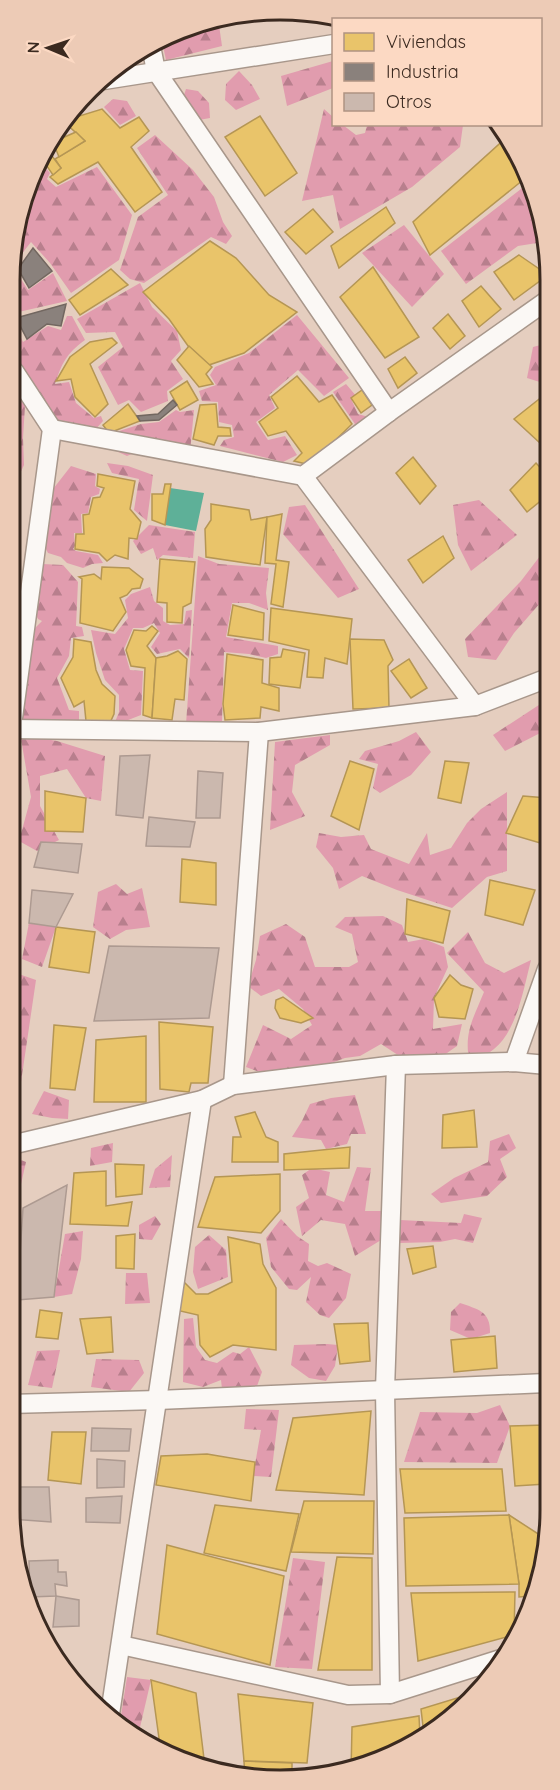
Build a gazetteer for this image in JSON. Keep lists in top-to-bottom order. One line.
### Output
{"legend":["Viviendas","Industria","Otros"],"north":"left"}
